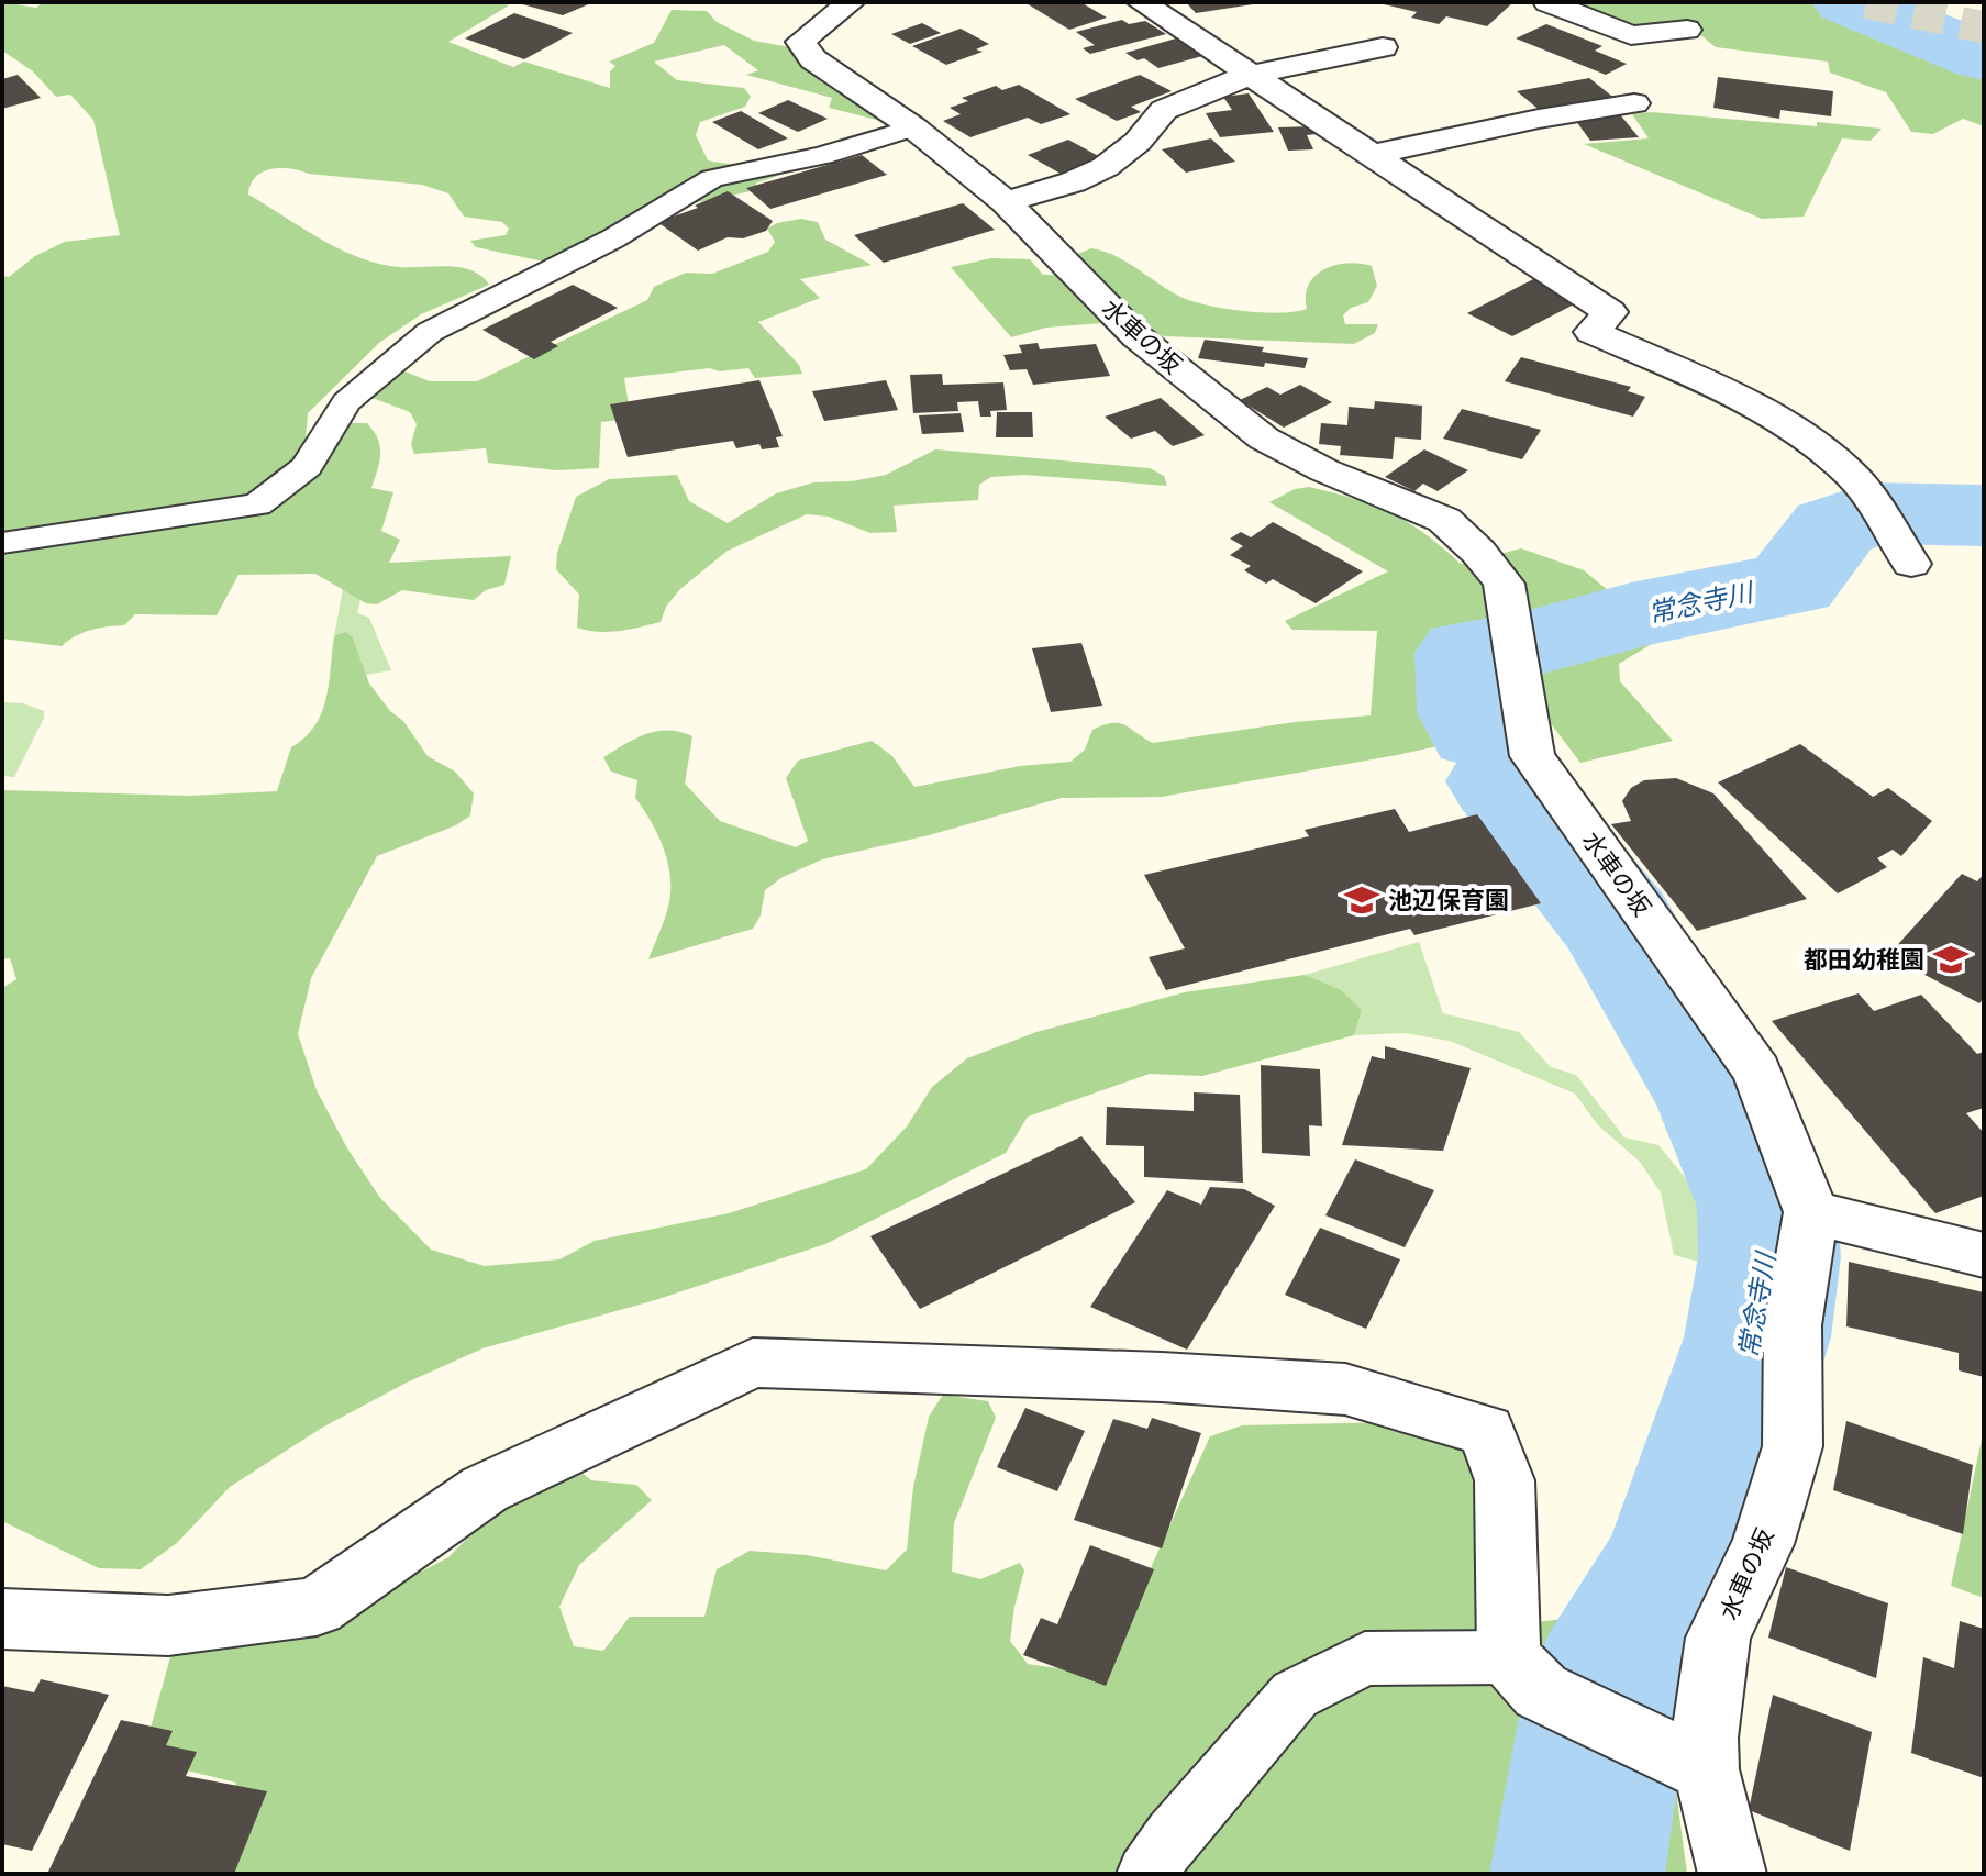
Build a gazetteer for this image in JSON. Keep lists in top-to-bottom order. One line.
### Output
{"streets":{"street":["水車の坂"]},"water":["常念寺川"],"places":{"school or university":["池辺保育園","都田幼稚園"]}}
